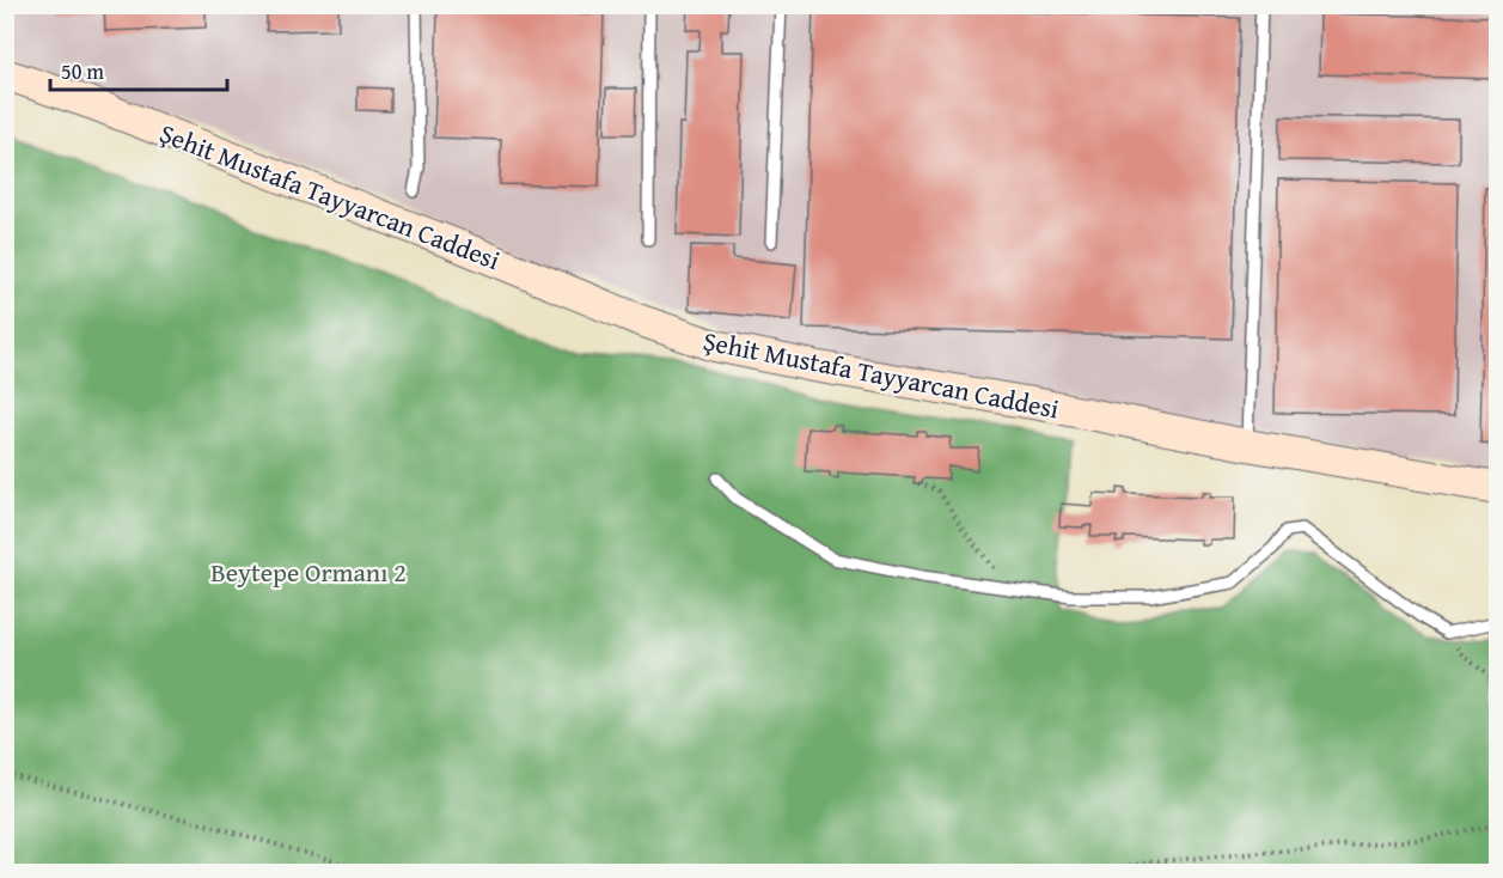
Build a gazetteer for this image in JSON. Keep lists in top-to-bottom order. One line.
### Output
{"streets":{"main road":["Şehit Mustafa Tayyarcan Caddesi"]},"parks":["Beytepe Ormanı 2"],"scale_bar":"50 m"}
